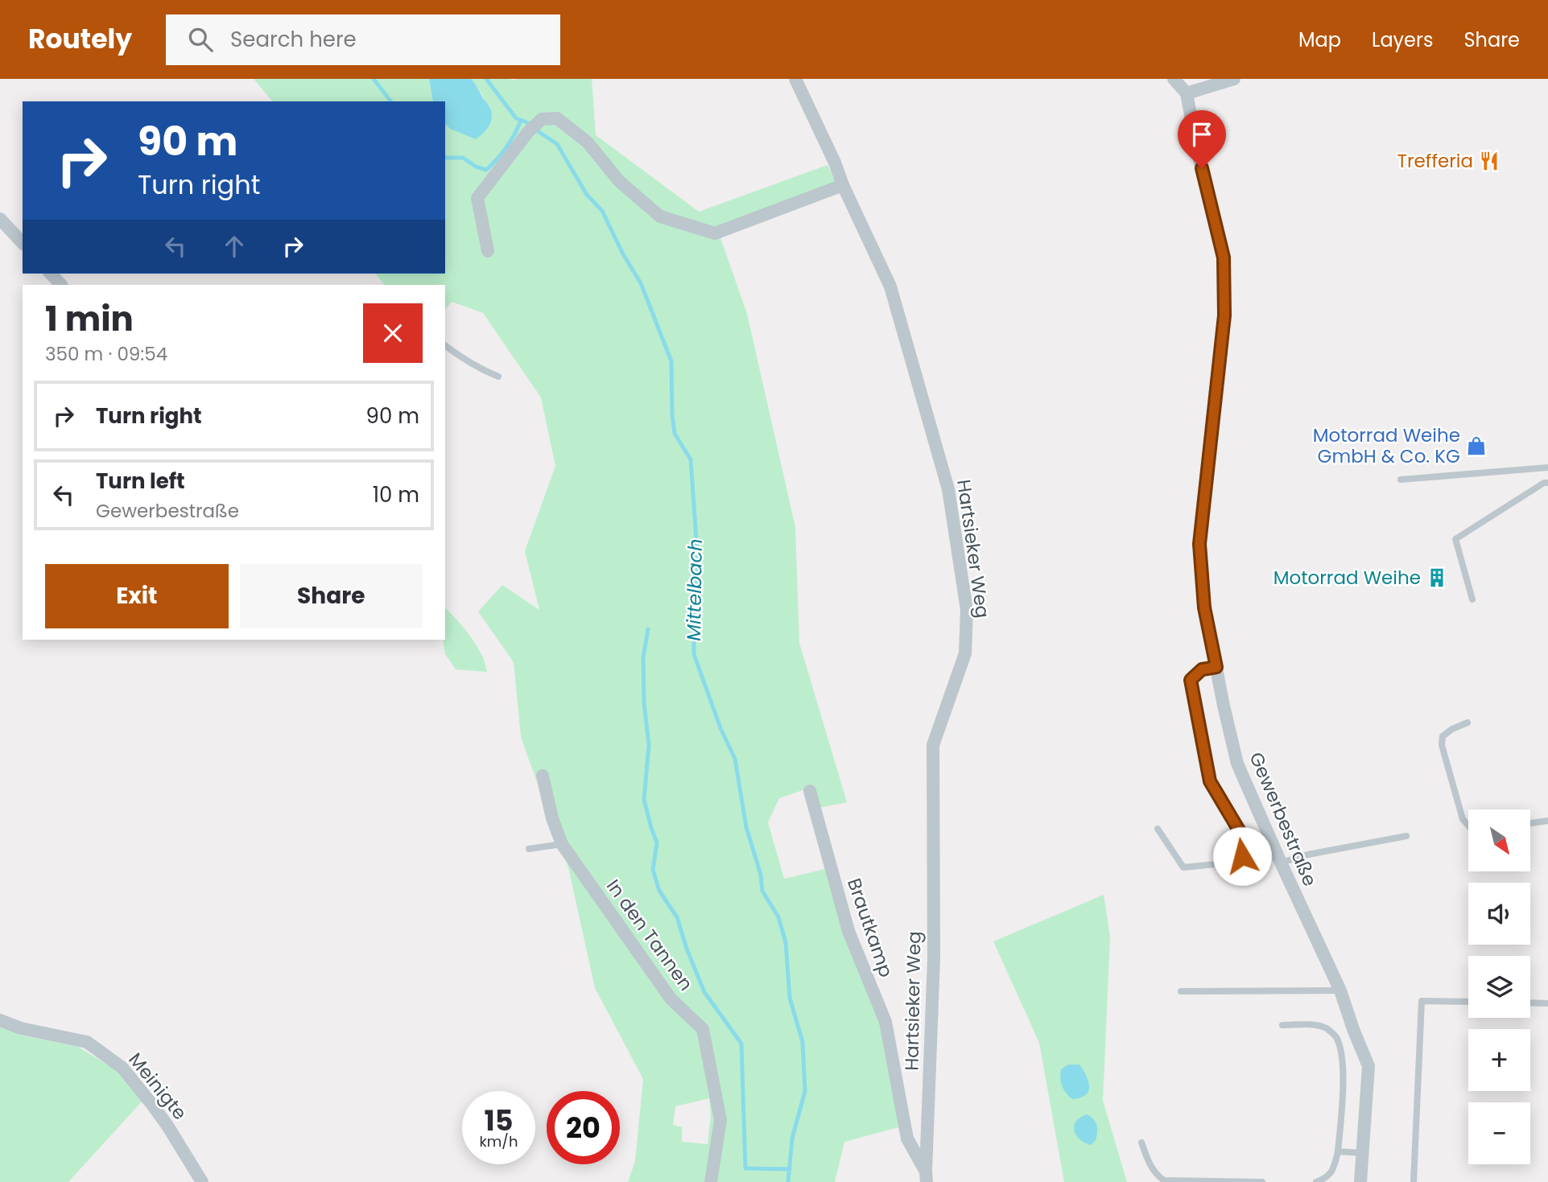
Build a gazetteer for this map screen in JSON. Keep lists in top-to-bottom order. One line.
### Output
{"streets":{"street":["Hartsieker Weg","Gewerbestraße","Brautkamp","In den Tannen","Meinigte"]},"crossings":[["Hartsieker Weg","Brautkamp"]],"water":["Mittelbach"],"places":{"restaurant":["Trefferia"],"shop":["Motorrad Weihe GmbH & Co. KG"],"building":["Motorrad Weihe"]},"north":"bottom right","page":{"header":"Routely","search":"Search here","nav":["Map","Layers","Share"],"turn":["90 m","Turn right"],"heading":["1 min","350 m · 09:54"],"list":[{"name":"Turn right","value":"90 m"},{"name":"Turn left","note":"Gewerbestraße","value":"10 m"}],"buttons":["Exit","Share"],"map_buttons":["+","−"],"speed":"15 km/h","limit":"20"}}
